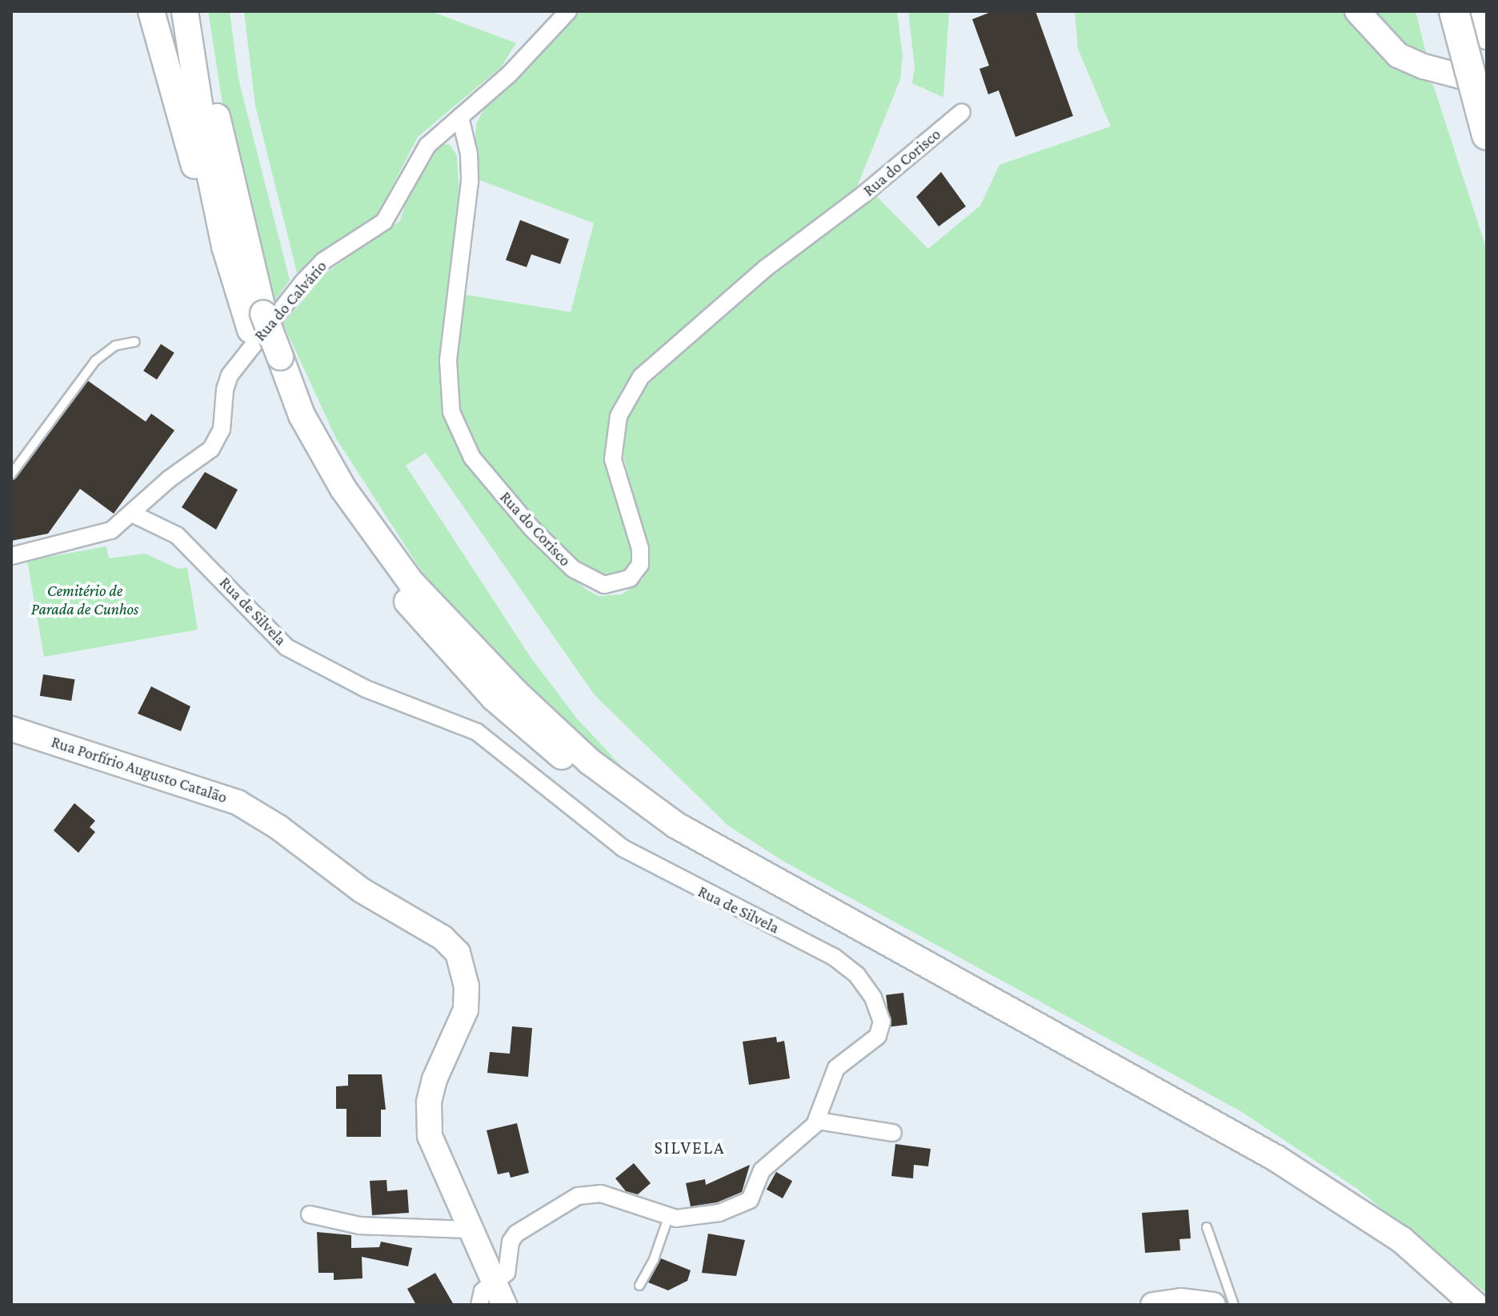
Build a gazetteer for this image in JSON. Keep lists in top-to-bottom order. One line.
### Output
{"streets":{"main road":["Rua Porfírio Augusto Catalão"],"street":["Rua do Corisco","Rua do Calvário","Rua de Silvela"]},"crossings":[["Rua do Corisco","Rua do Calvário"],["Rua do Calvário","Rua de Silvela"],["Rua de Silvela","Rua Porfírio Augusto Catalão"]],"districts":["SILVELA"],"parks":["Cemitério de Parada de Cunhos"]}
